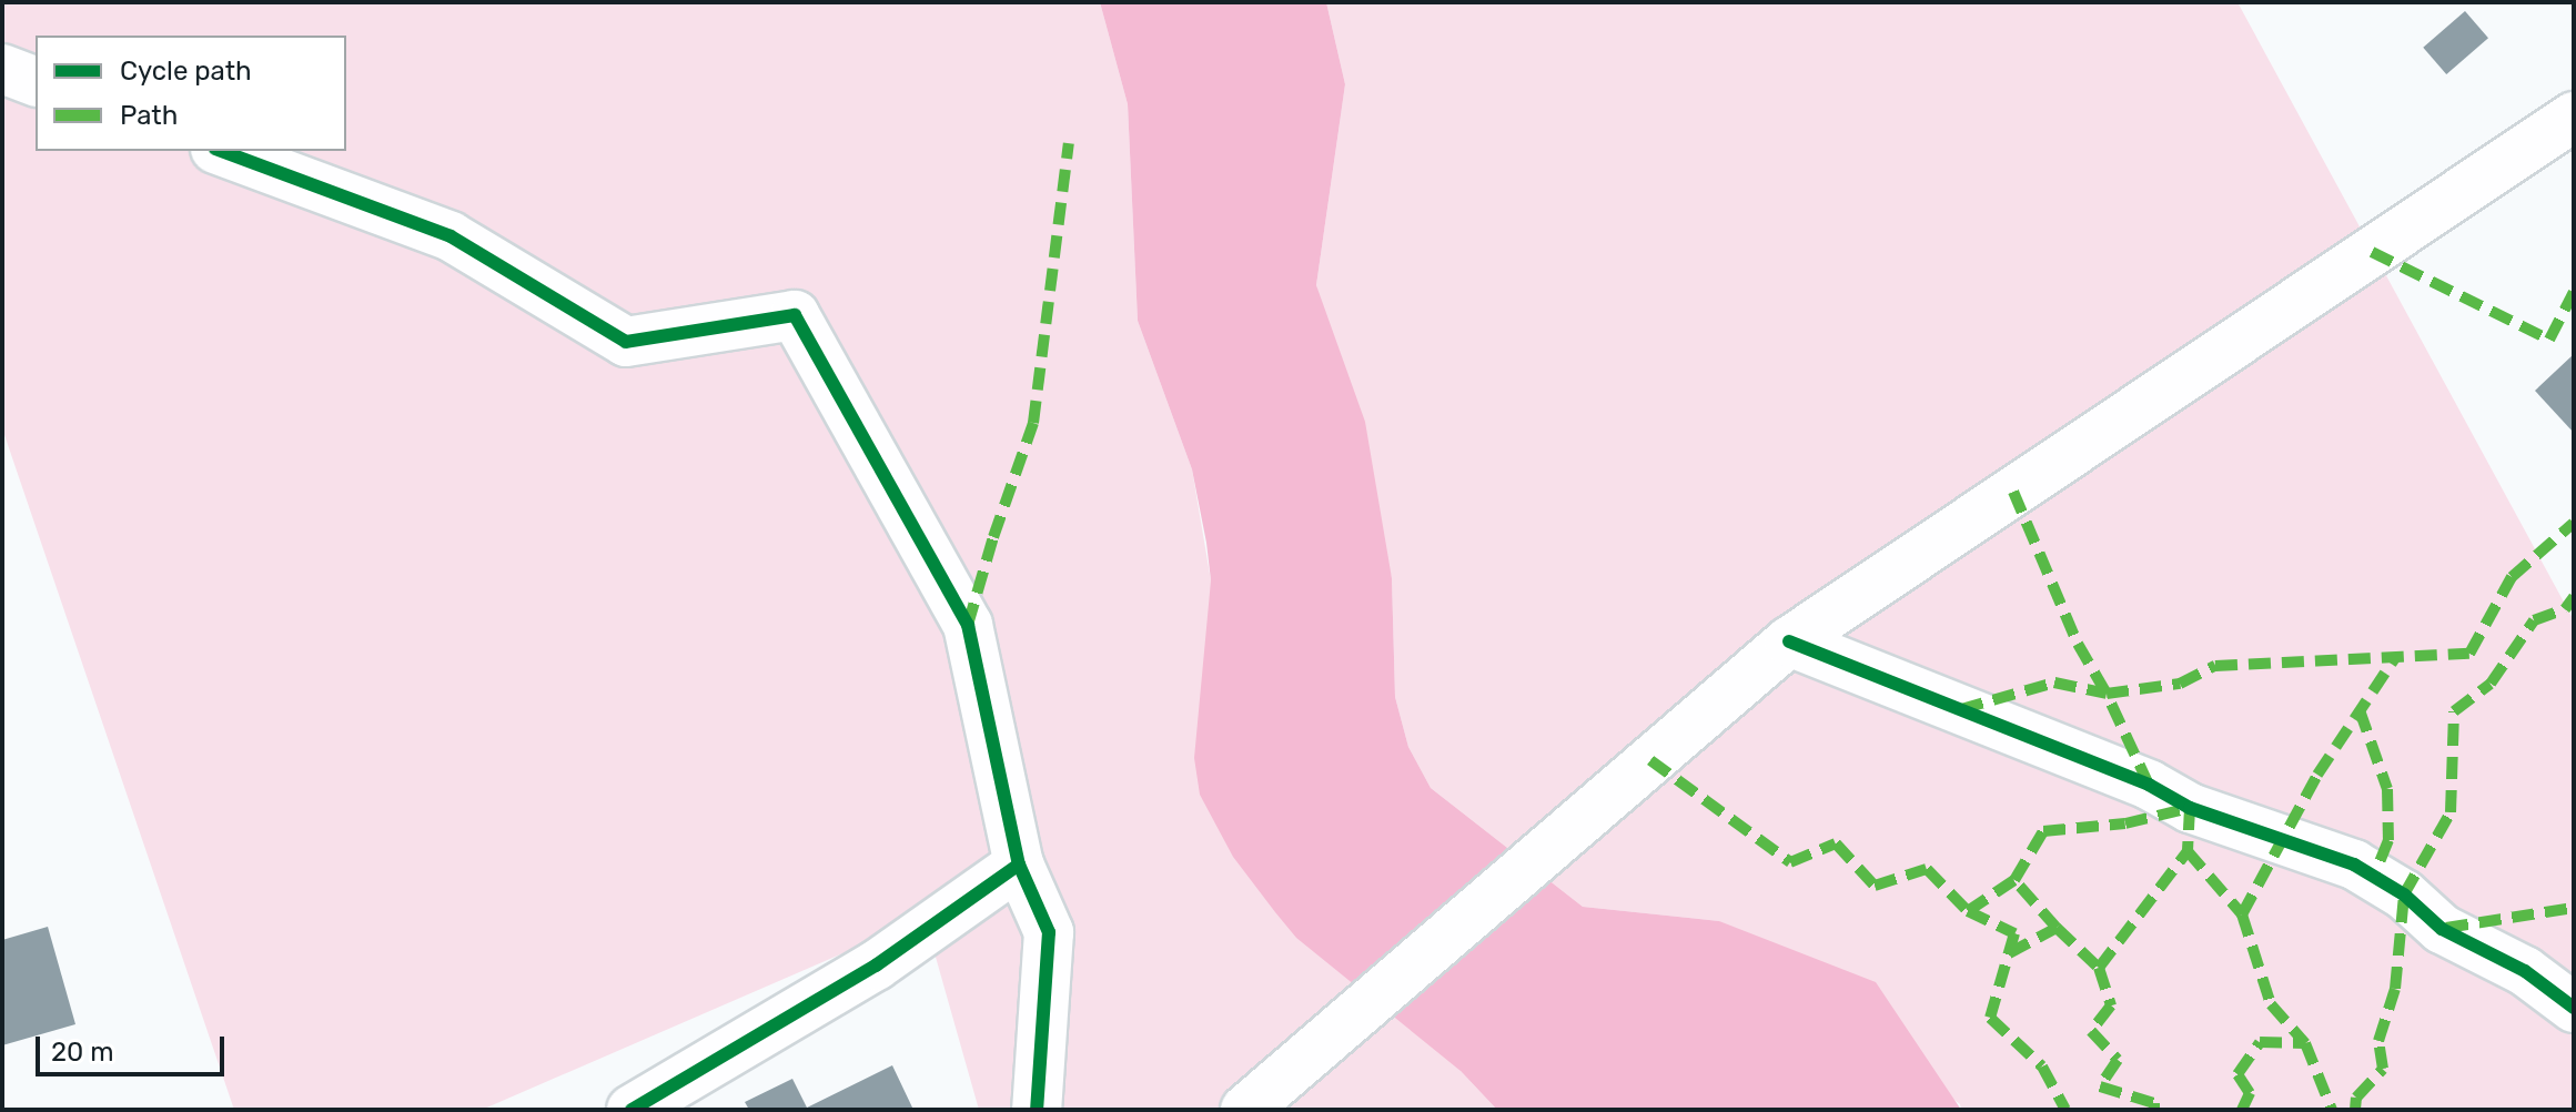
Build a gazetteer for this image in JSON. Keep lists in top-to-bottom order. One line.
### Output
{"legend":["Cycle path","Path"],"scale_bar":"20 m"}
